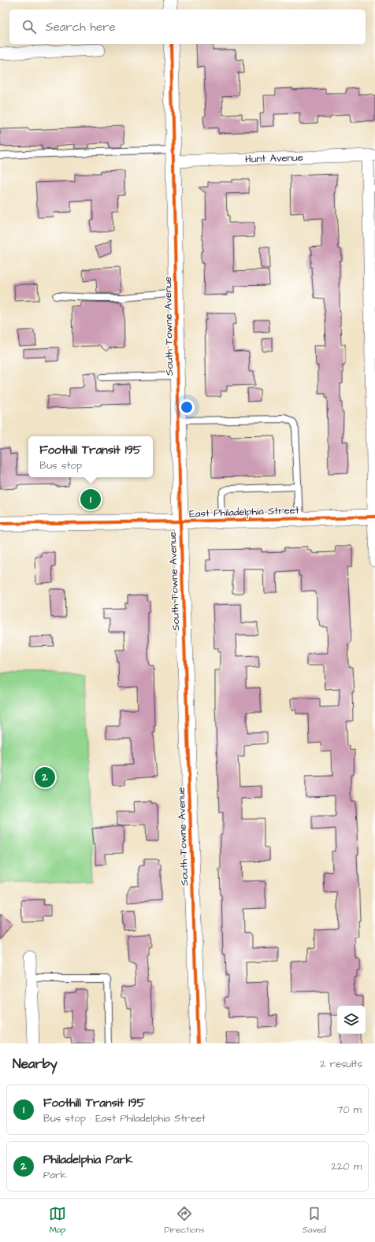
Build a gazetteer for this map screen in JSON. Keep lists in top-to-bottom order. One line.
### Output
{"streets":{"street":["Hunt Avenue","South Towne Avenue","East Philadelphia Street"]},"crossings":[["Hunt Avenue","South Towne Avenue"],["South Towne Avenue","East Philadelphia Street"]],"page":{"search":"Search here","popup":["Foothill Transit 195","Bus stop"],"pins":["1","2"],"heading":["Nearby","2 results"],"list":[{"mark":"1","name":"Foothill Transit 195","note":"Bus stop · East Philadelphia Street","value":"70 m"},{"mark":"2","name":"Philadelphia Park","note":"Park","value":"220 m"}],"nav":["Map","Directions","Saved"]}}
